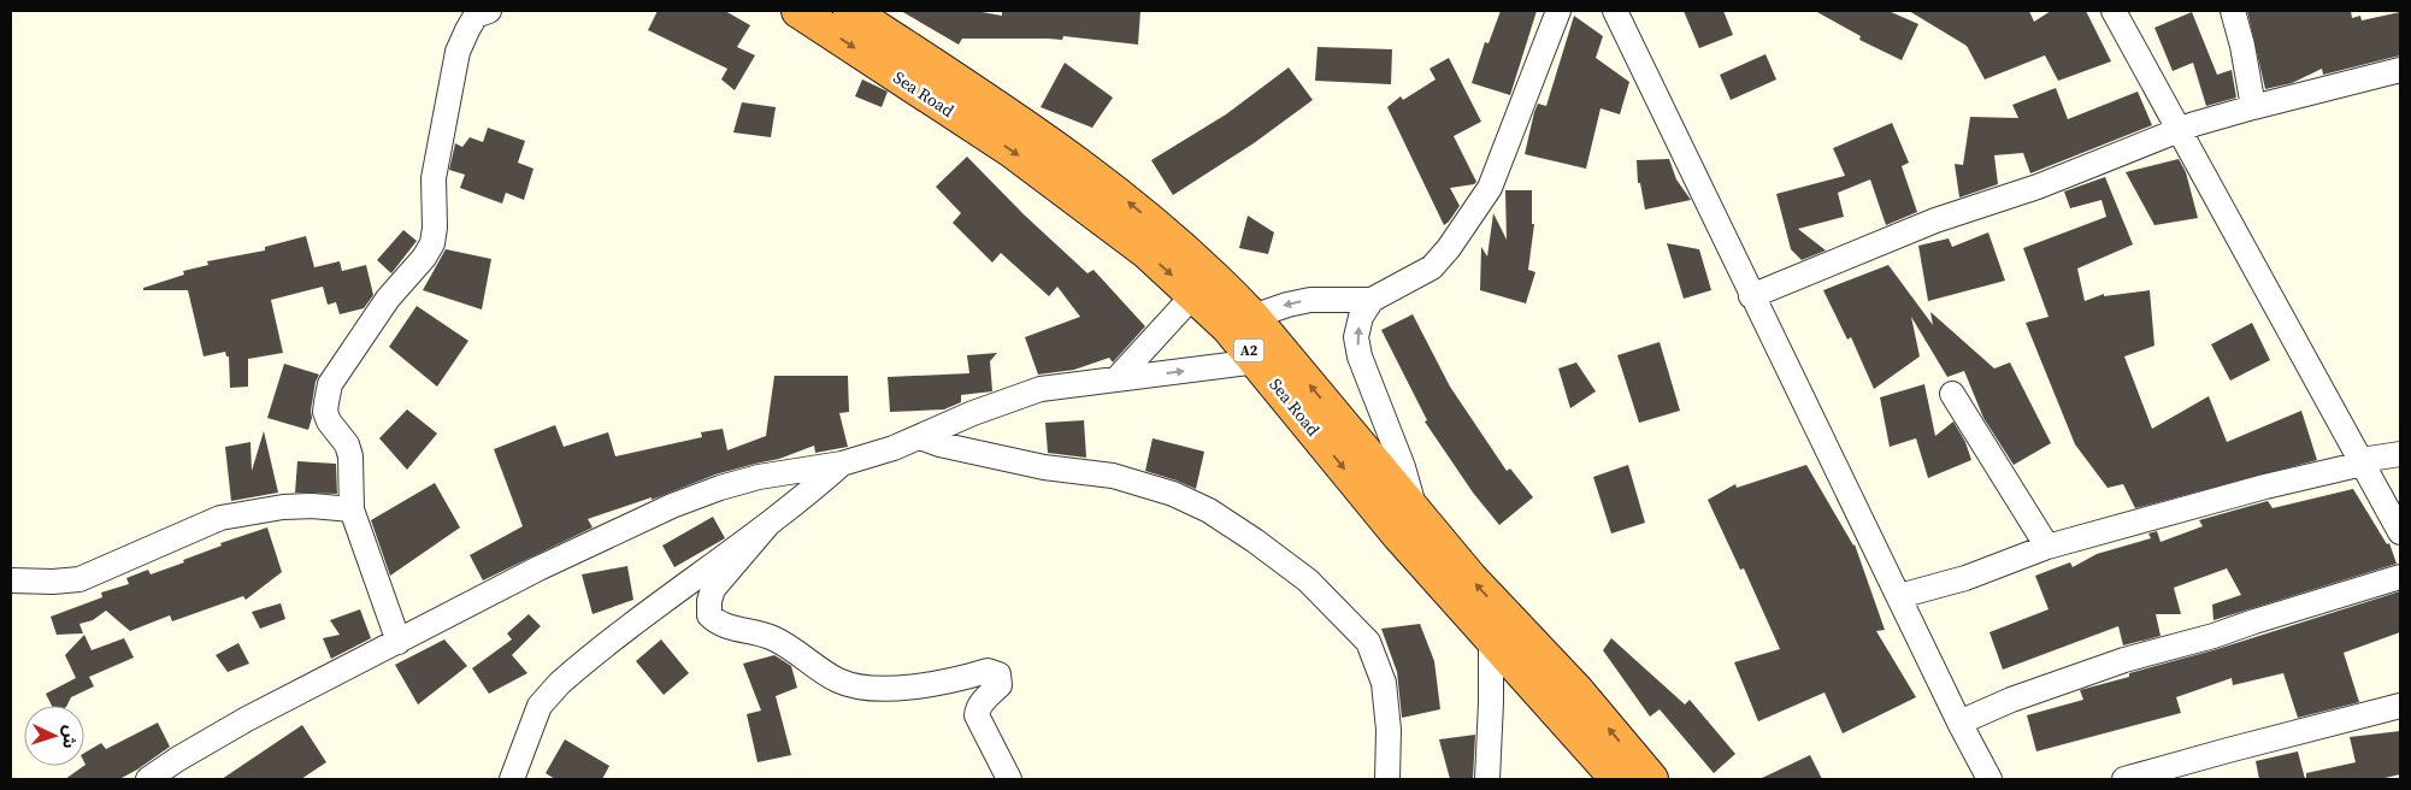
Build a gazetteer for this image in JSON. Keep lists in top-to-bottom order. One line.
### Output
{"streets":{"highway":["Sea Road","A2"]},"north":"right"}
